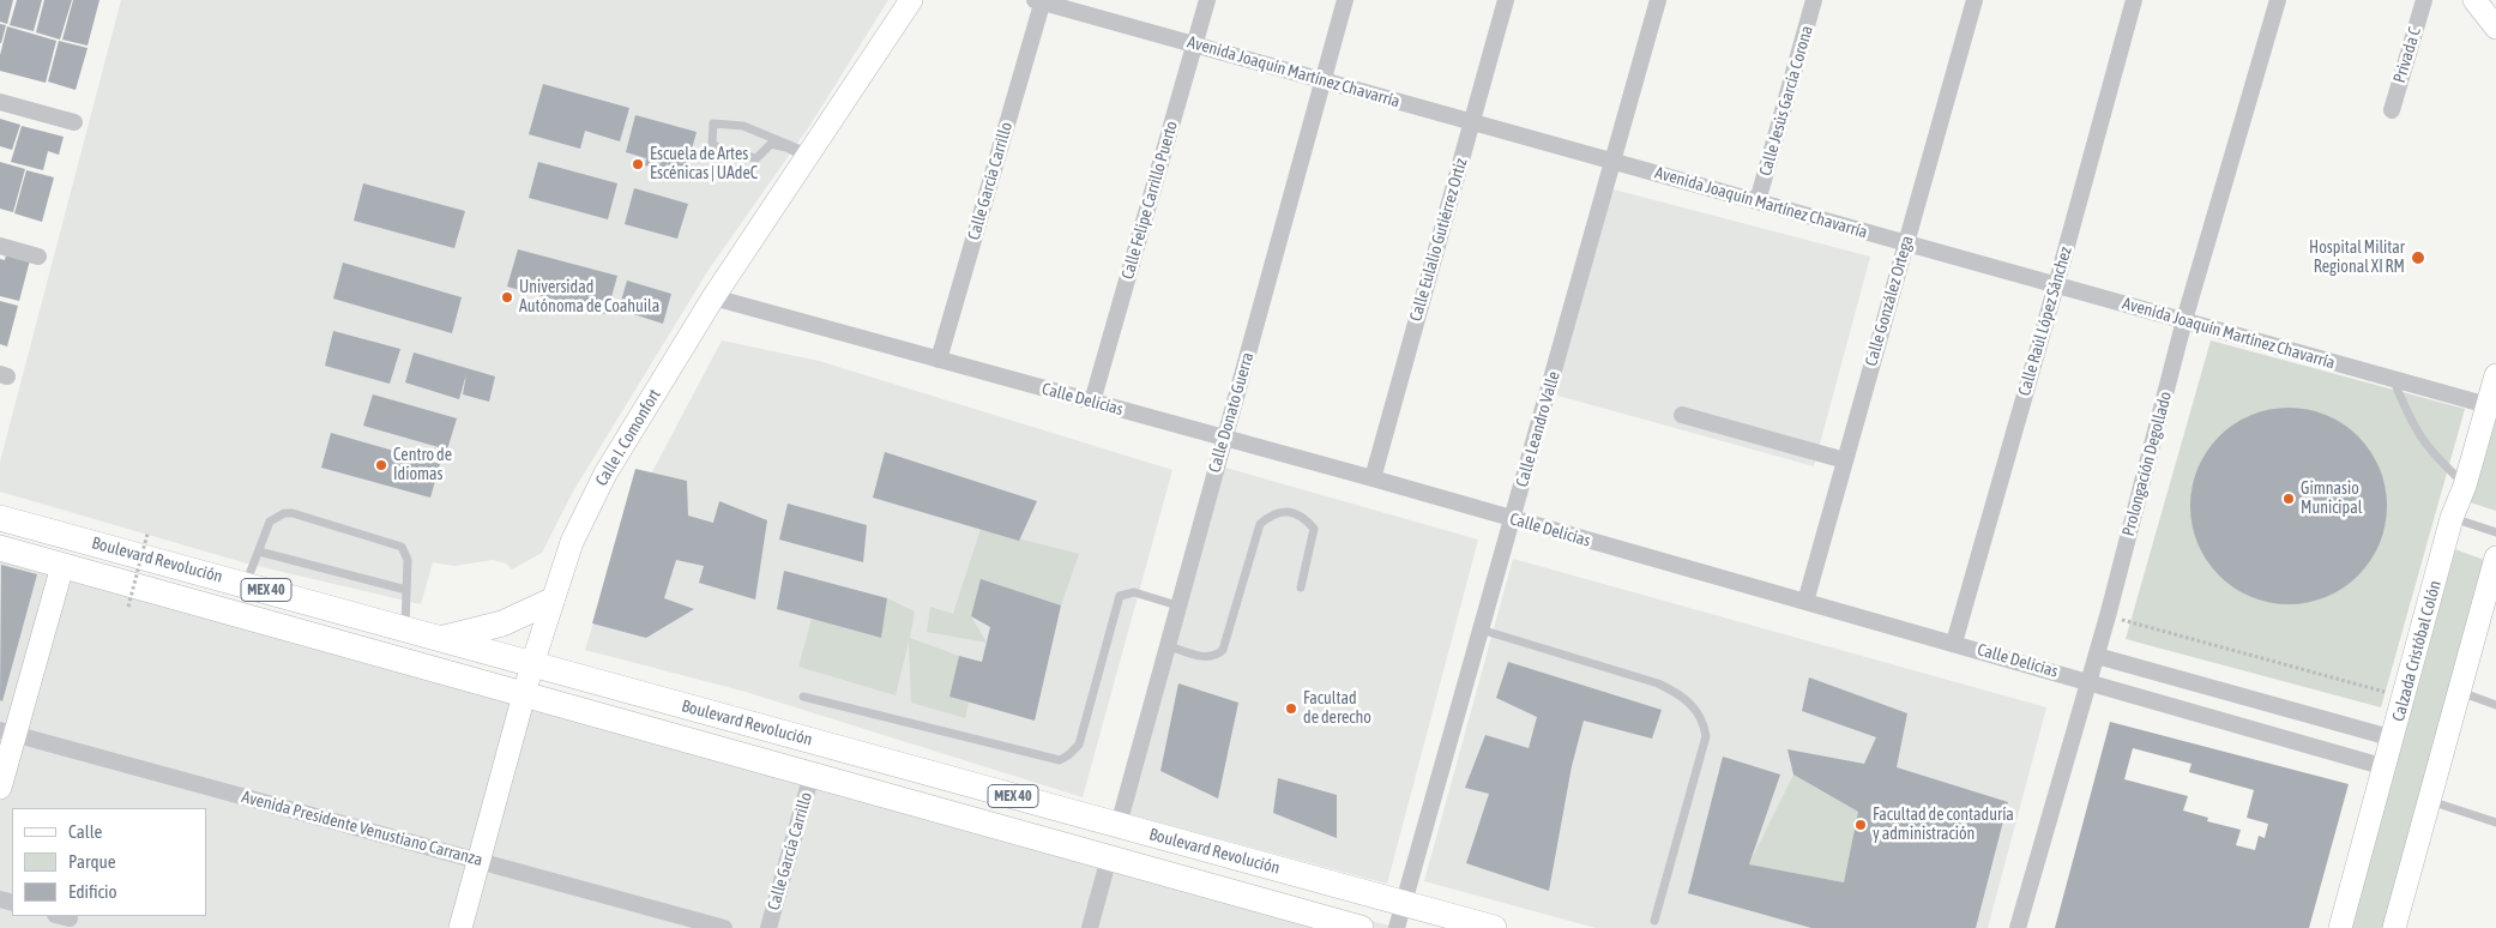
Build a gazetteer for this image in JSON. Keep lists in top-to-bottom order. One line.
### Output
{"streets":{"main road":["Calle I. Comonfort","Boulevard Revolución","MEX 40","Calzada Cristóbal Colón"],"street":["Privada C","Avenida Joaquín Martínez Chavarría","Calle Jesús García Corona","Calle García Carrillo","Calle Felipe Carrillo Puerto","Calle Eulalio Gutiérrez Ortiz","Calle González Ortega","Calle Raúl López Sánchez","Calle Delicias","Calle Donato Guerra","Calle Leandro Valle","Prolongación Degollado","Avenida Presidente Venustiano Carranza"]},"crossings":[["Avenida Joaquín Martínez Chavarría","Calle Jesús García Corona"],["Avenida Joaquín Martínez Chavarría","Calle García Carrillo"],["Avenida Joaquín Martínez Chavarría","Calle Felipe Carrillo Puerto"],["Avenida Joaquín Martínez Chavarría","Calle Eulalio Gutiérrez Ortiz"],["Avenida Joaquín Martínez Chavarría","Calle González Ortega"],["Avenida Joaquín Martínez Chavarría","Calle Raúl López Sánchez"],["Avenida Joaquín Martínez Chavarría","Calle Donato Guerra"],["Avenida Joaquín Martínez Chavarría","Calle Leandro Valle"],["Avenida Joaquín Martínez Chavarría","Prolongación Degollado"],["Avenida Joaquín Martínez Chavarría","Calzada Cristóbal Colón"],["Calle García Carrillo","Calle Delicias"],["Calle García Carrillo","MEX 40"],["Calle Felipe Carrillo Puerto","Calle Delicias"],["Calle Eulalio Gutiérrez Ortiz","Calle Delicias"],["Calle González Ortega","Calle Delicias"],["Calle Raúl López Sánchez","Calle Delicias"],["Calle Delicias","Calle Donato Guerra"],["Calle Delicias","Calle Leandro Valle"],["Calle Delicias","Calle I. Comonfort"],["Calle Delicias","Prolongación Degollado"],["Calle Delicias","Calzada Cristóbal Colón"],["Calle Donato Guerra","Boulevard Revolución"],["Calle Leandro Valle","Boulevard Revolución"],["Calle I. Comonfort","Boulevard Revolución"],["Calle I. Comonfort","MEX 40"],["Calle I. Comonfort","Avenida Presidente Venustiano Carranza"]],"places":["Escuela de Artes Escénicas | UAdeC","Hospital Militar Regional XI RM","Universidad Autónoma de Coahuila","Centro de Idiomas","Gimnasio Municipal","Facultad de derecho","Facultad de contaduría y administración"],"legend":["Calle","Parque","Edificio"]}
